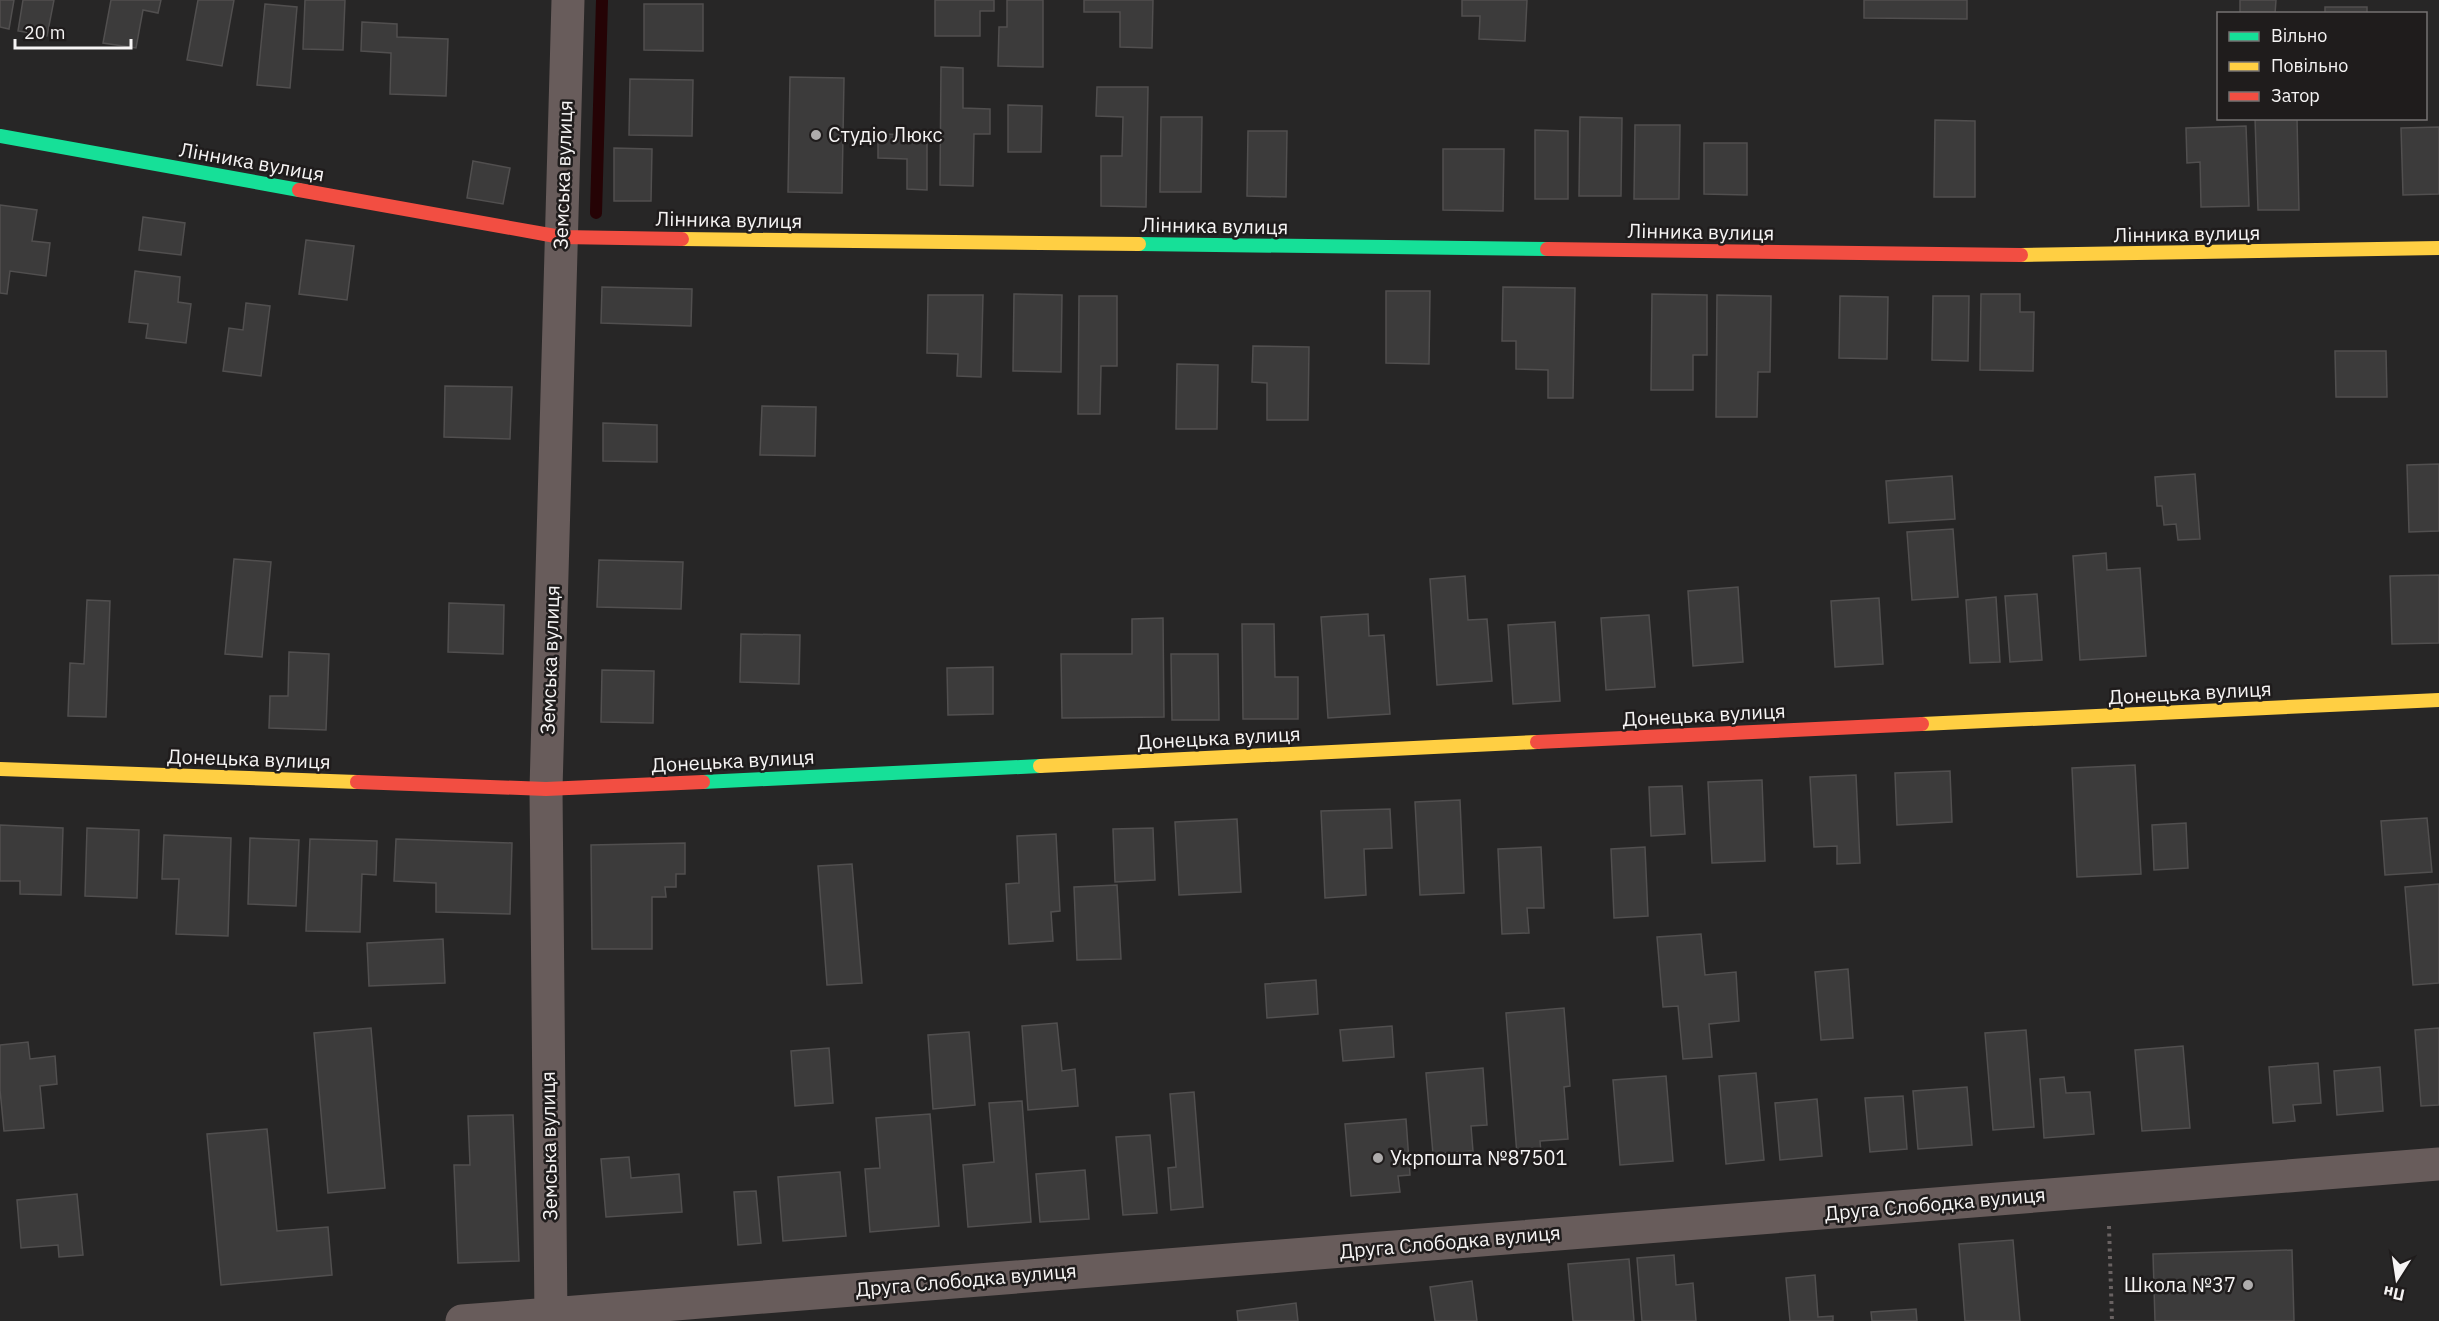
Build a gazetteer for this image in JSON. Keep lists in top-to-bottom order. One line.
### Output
{"streets":{"street":["Лінника вулиця","Земська вулиця","Донецька вулиця","Друга Слободка вулиця"]},"crossings":[["Лінника вулиця","Земська вулиця"],["Земська вулиця","Донецька вулиця"],["Земська вулиця","Друга Слободка вулиця"]],"places":["Студіо Люкс","Укрпошта №87501","Школа №37"],"legend":["Вільно","Повільно","Затор"],"scale_bar":"20 m","north":"bottom"}
